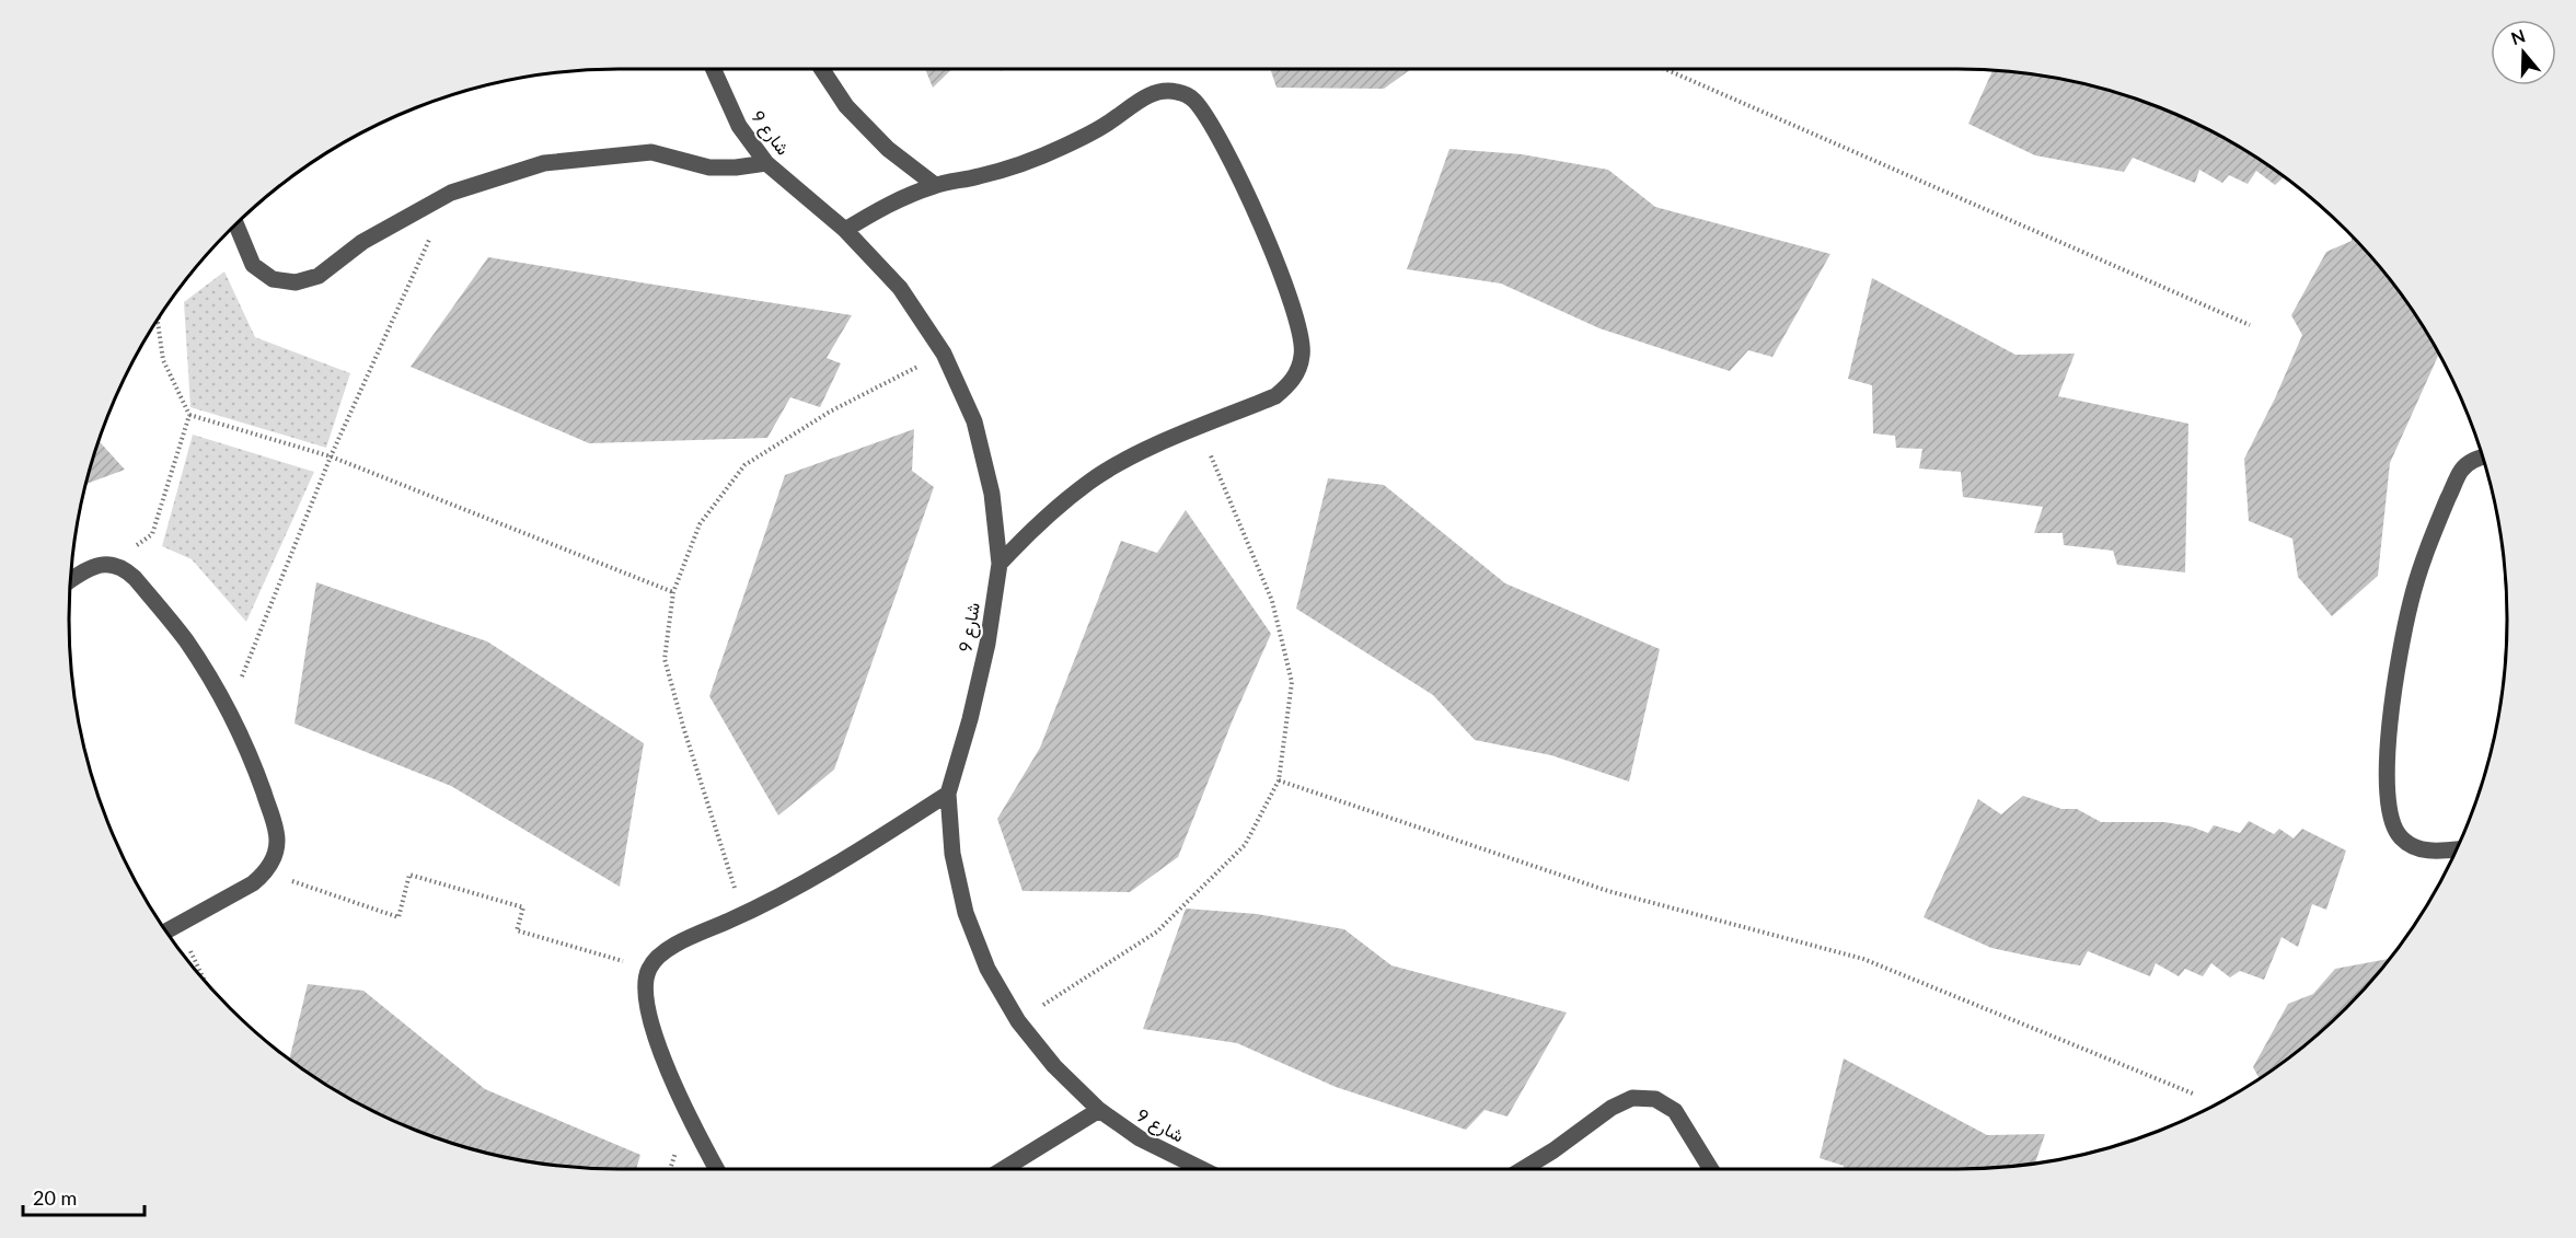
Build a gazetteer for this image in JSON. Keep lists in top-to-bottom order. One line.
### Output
{"streets":{"street":["شارع 9"]},"scale_bar":"20 m","north":"top"}
